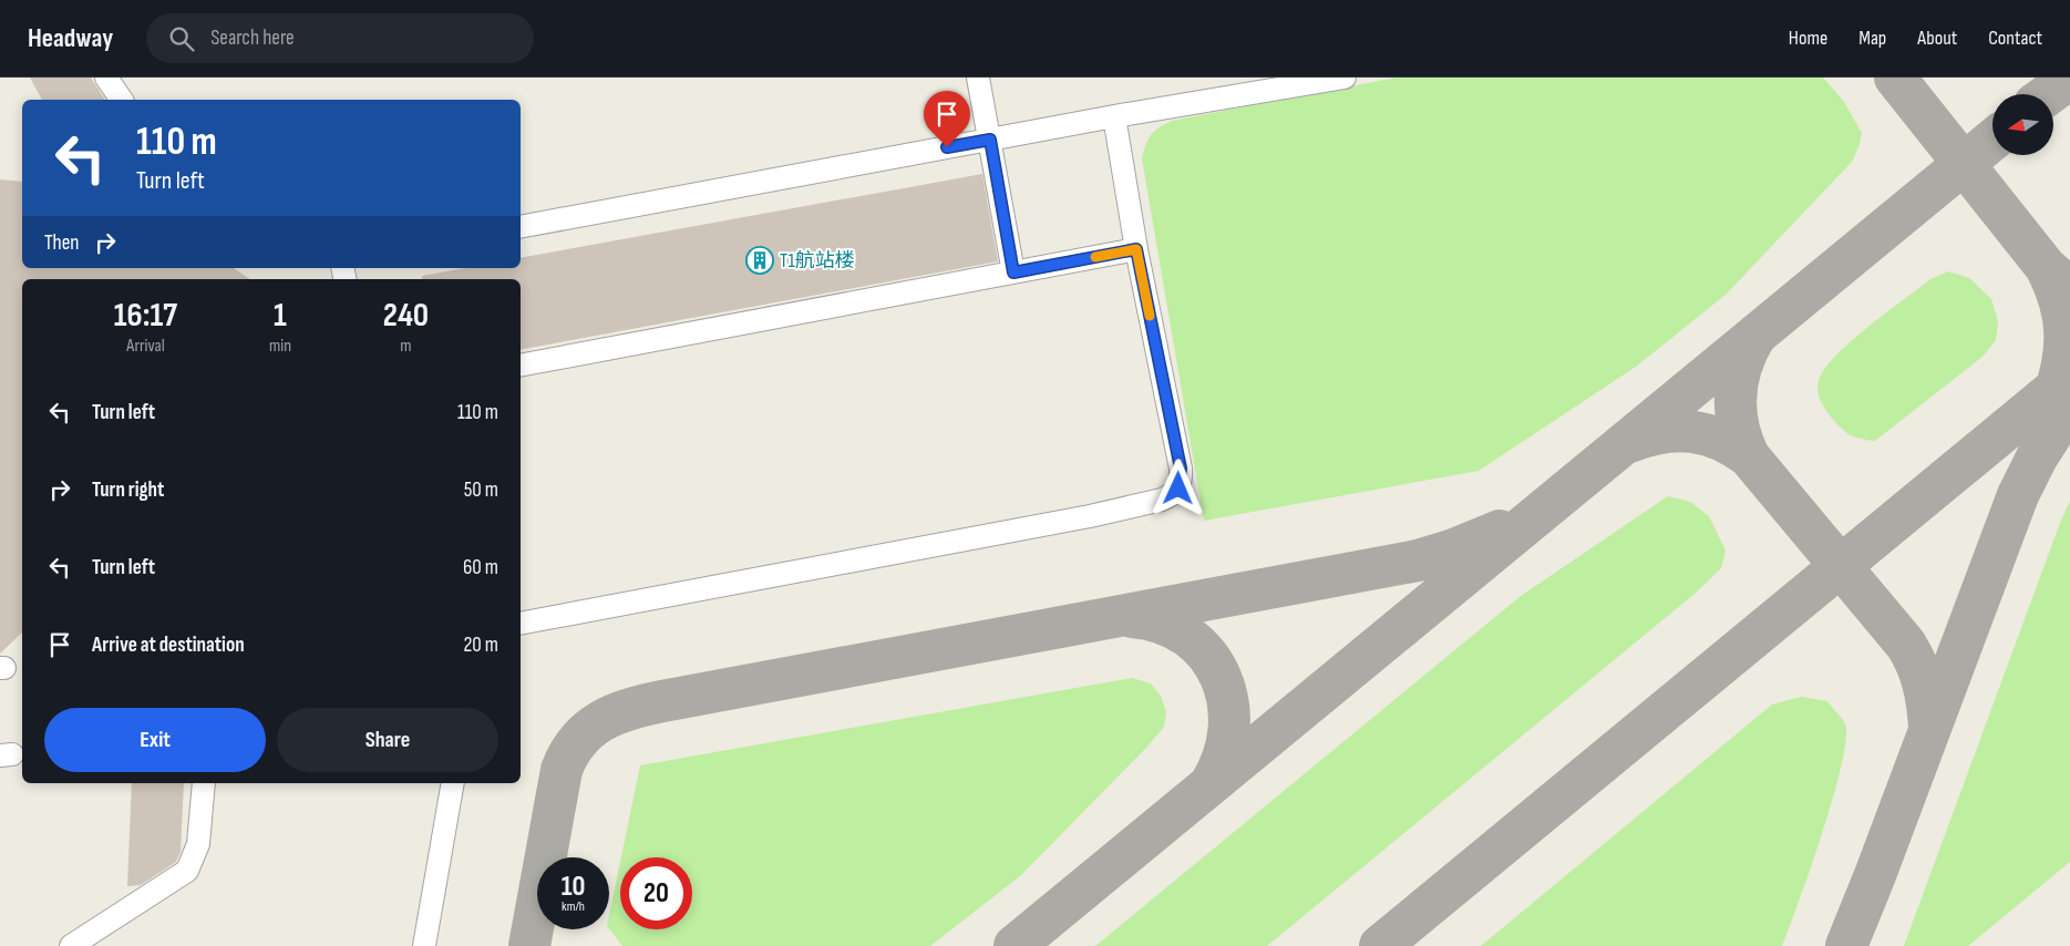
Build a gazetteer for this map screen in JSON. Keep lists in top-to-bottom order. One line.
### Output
{"places":{"building":["T1航站楼"]},"north":"left","page":{"header":"Headway","search":"Search here","nav":["Home","Map","About","Contact"],"turn":["110 m","Turn left"],"then":"Then","eta":["16:17","Arrival","1","min","240","m"],"list":[{"name":"Turn left","value":"110 m"},{"name":"Turn right","value":"50 m"},{"name":"Turn left","value":"60 m"},{"name":"Arrive at destination","value":"20 m"}],"buttons":["Exit","Share"],"speed":"10 km/h","limit":"20"}}
